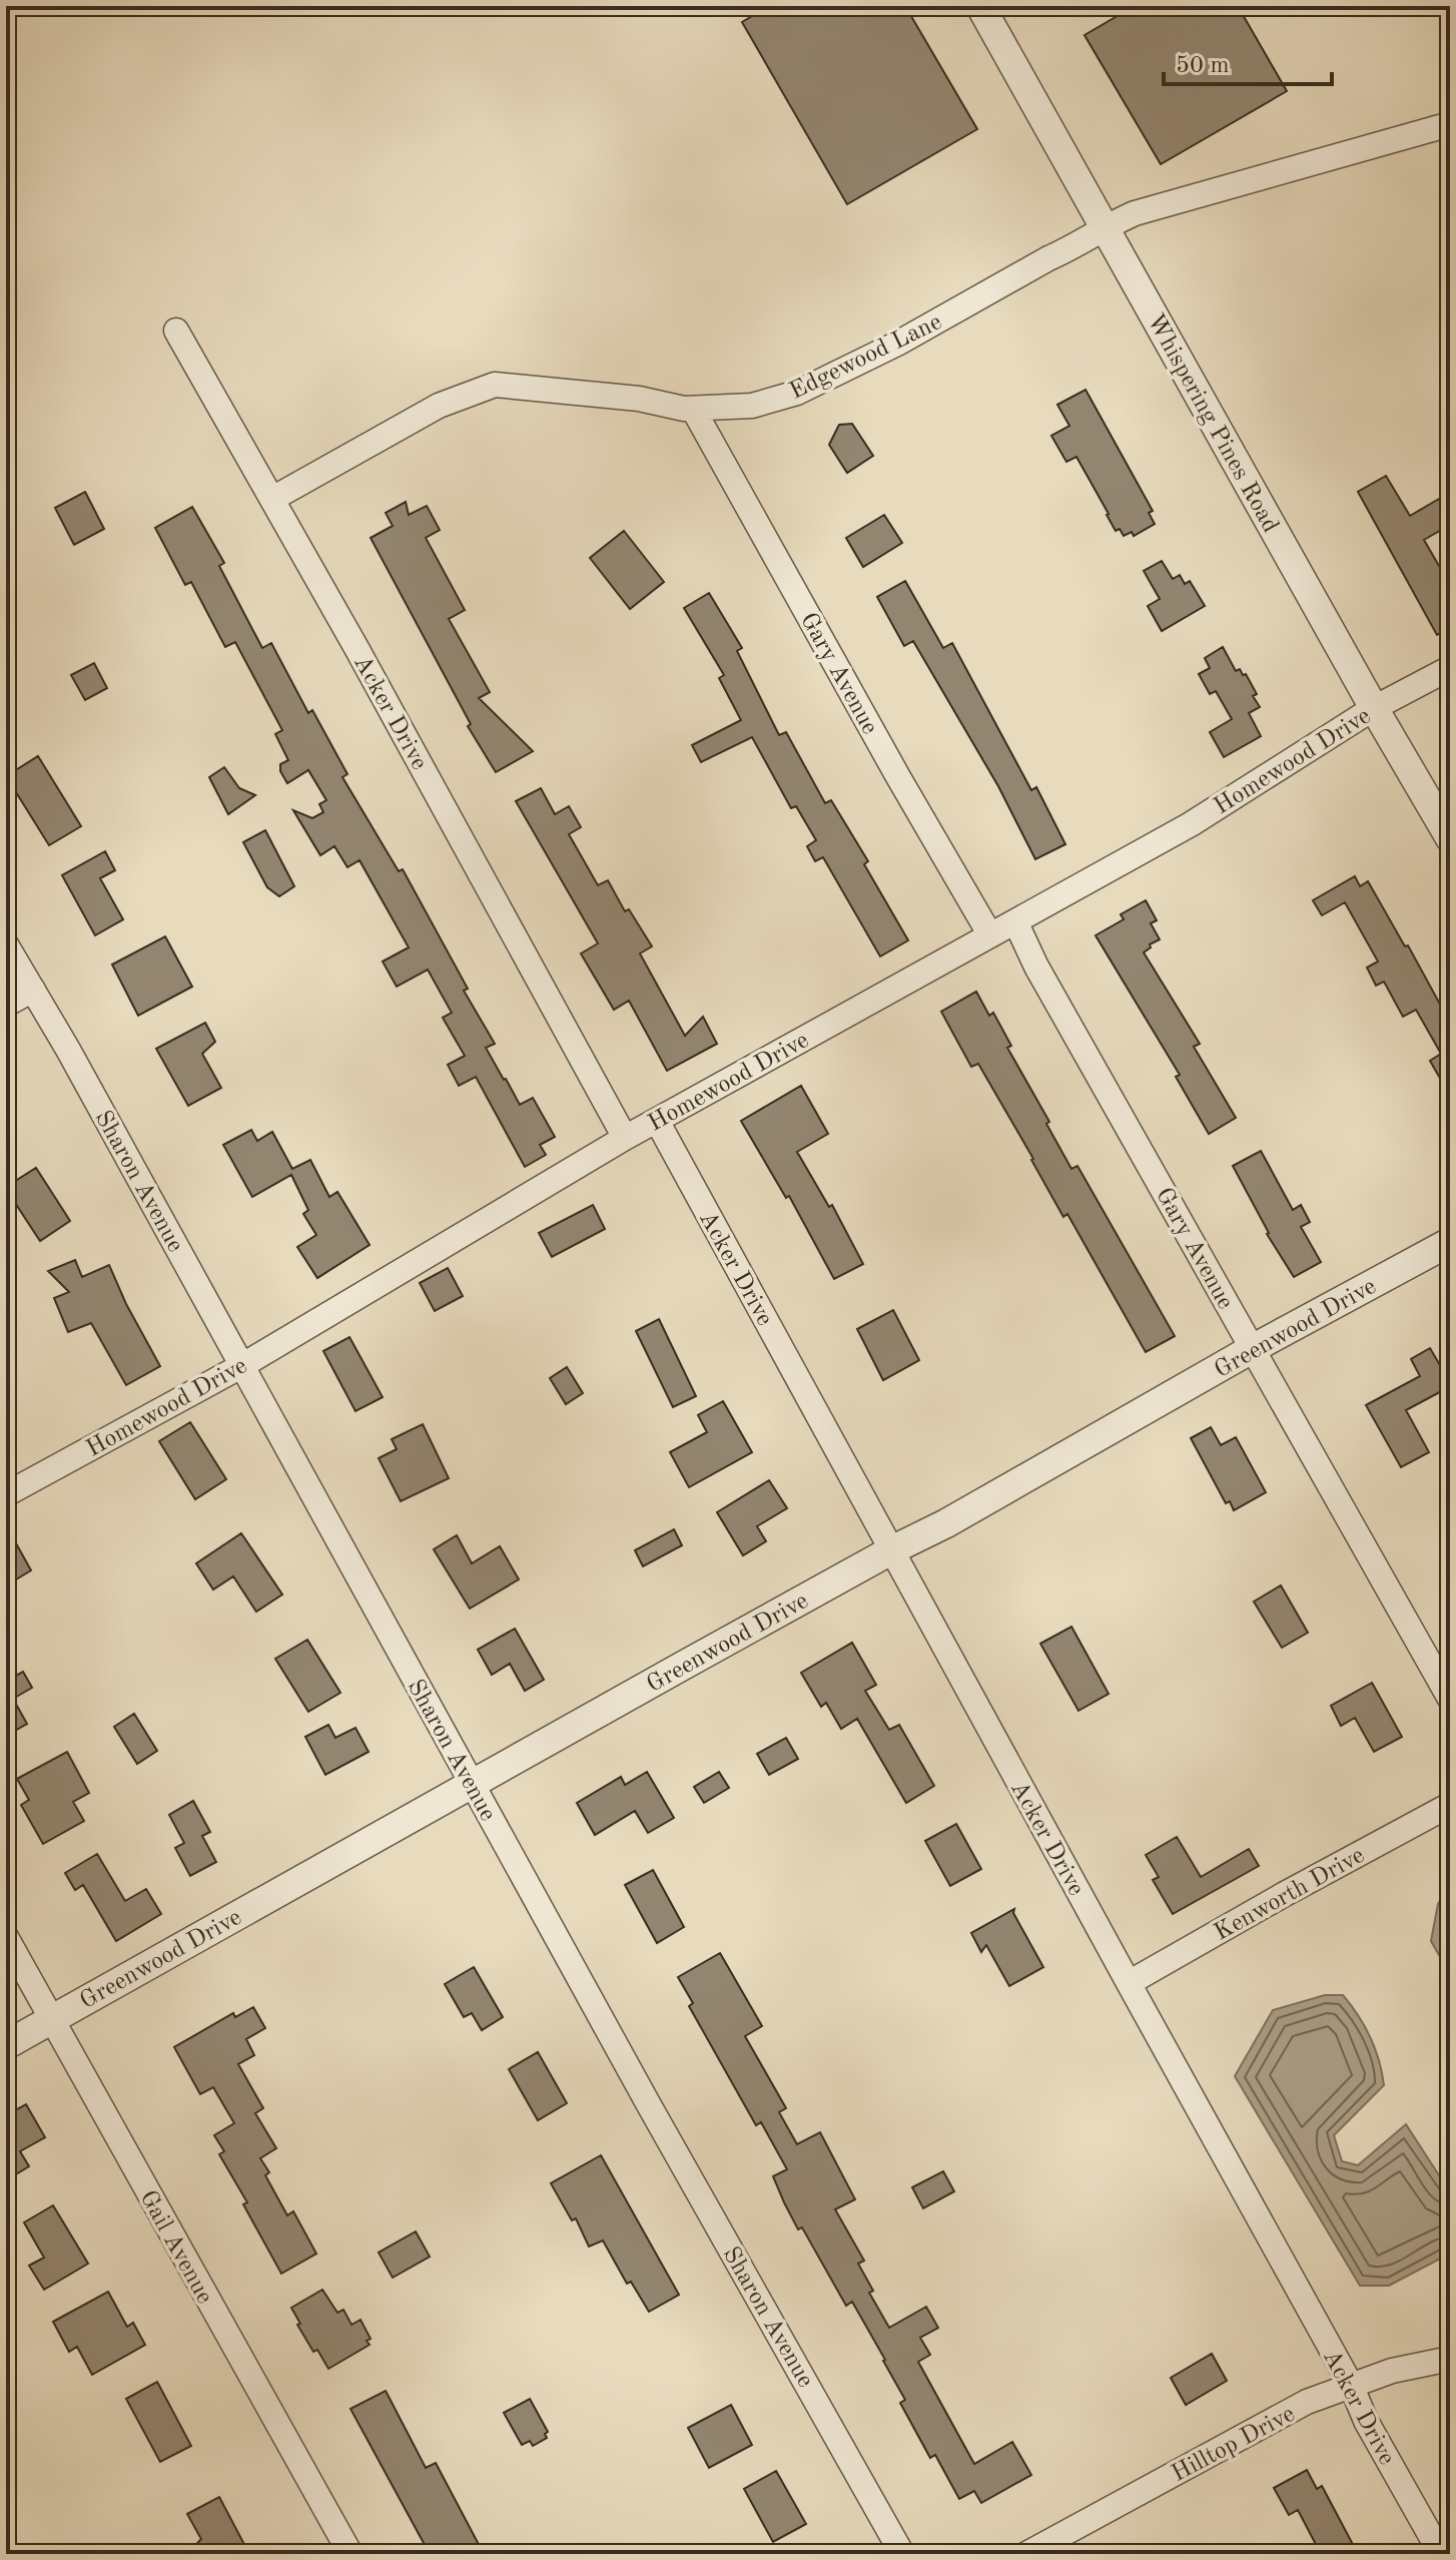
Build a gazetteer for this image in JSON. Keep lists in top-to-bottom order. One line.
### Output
{"streets":{"street":["Edgewood Lane","Whispering Pines Road","Gary Avenue","Acker Drive","Homewood Drive","Sharon Avenue","Greenwood Drive","Kenworth Drive","Gail Avenue","Hilltop Drive"]},"crossings":[["Edgewood Lane","Whispering Pines Road"],["Edgewood Lane","Gary Avenue"],["Edgewood Lane","Acker Drive"],["Whispering Pines Road","Homewood Drive"],["Gary Avenue","Homewood Drive"],["Gary Avenue","Greenwood Drive"],["Acker Drive","Homewood Drive"],["Acker Drive","Greenwood Drive"],["Acker Drive","Kenworth Drive"],["Acker Drive","Hilltop Drive"],["Homewood Drive","Sharon Avenue"],["Sharon Avenue","Greenwood Drive"],["Greenwood Drive","Gail Avenue"]],"scale_bar":"50 m"}
